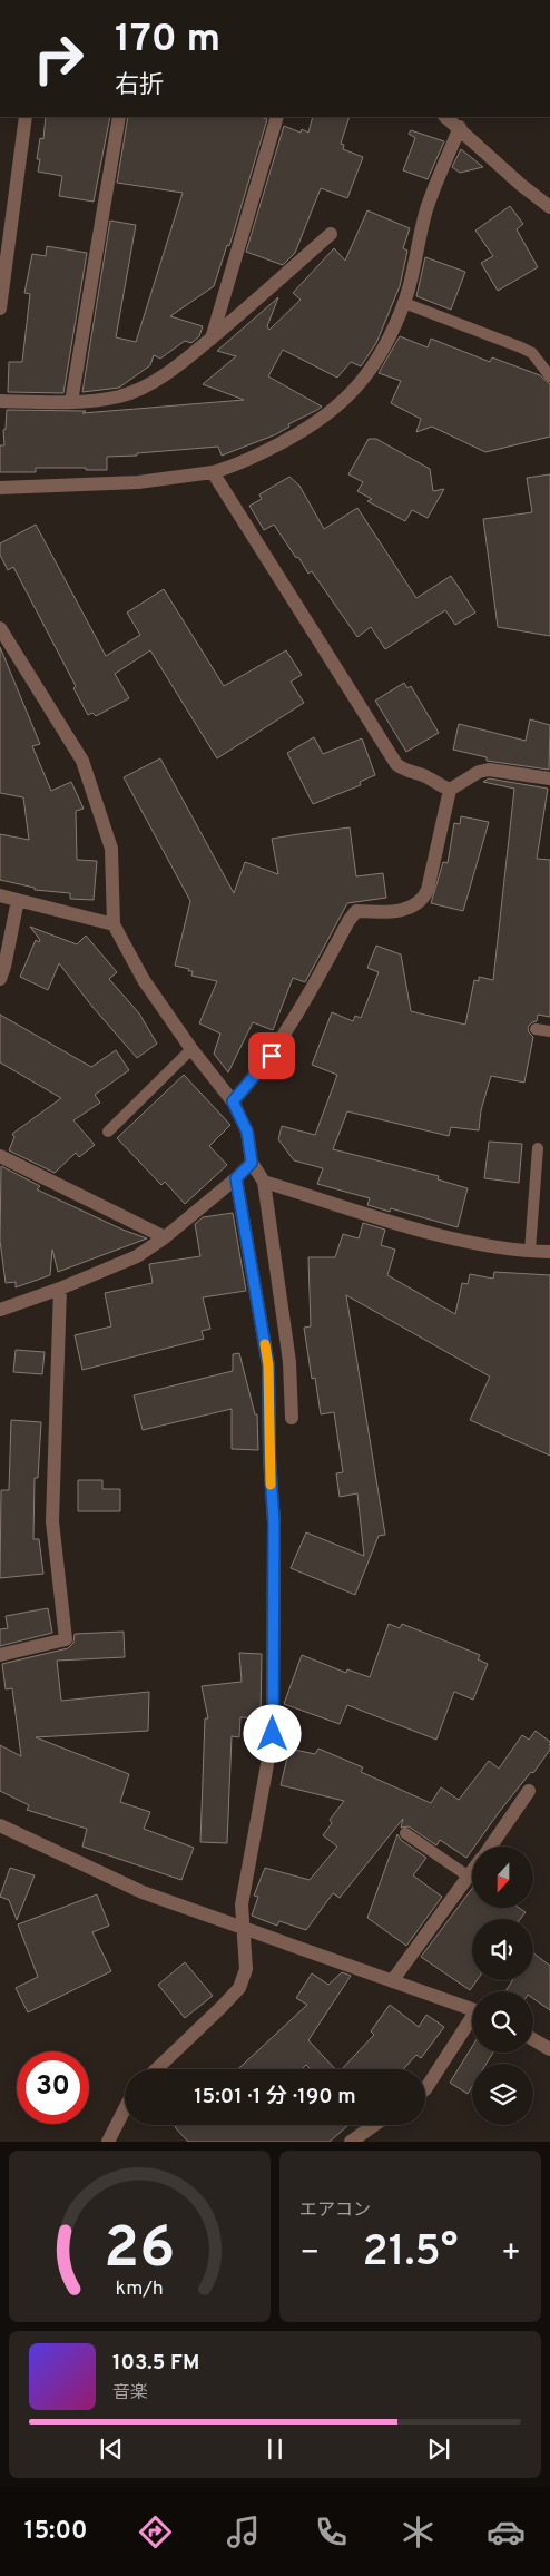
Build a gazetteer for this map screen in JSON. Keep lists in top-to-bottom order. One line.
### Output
{"north":"bottom","page":{"turn":["170 m","右折"],"limit":"30","trip":"15:01 · 1 分 · 190 m","tile":"エアコン","heat":["−","21.5°","+"],"song":["103.5 FM","音楽"],"tabs":"15:00","gauge":["26","km/h"]}}
